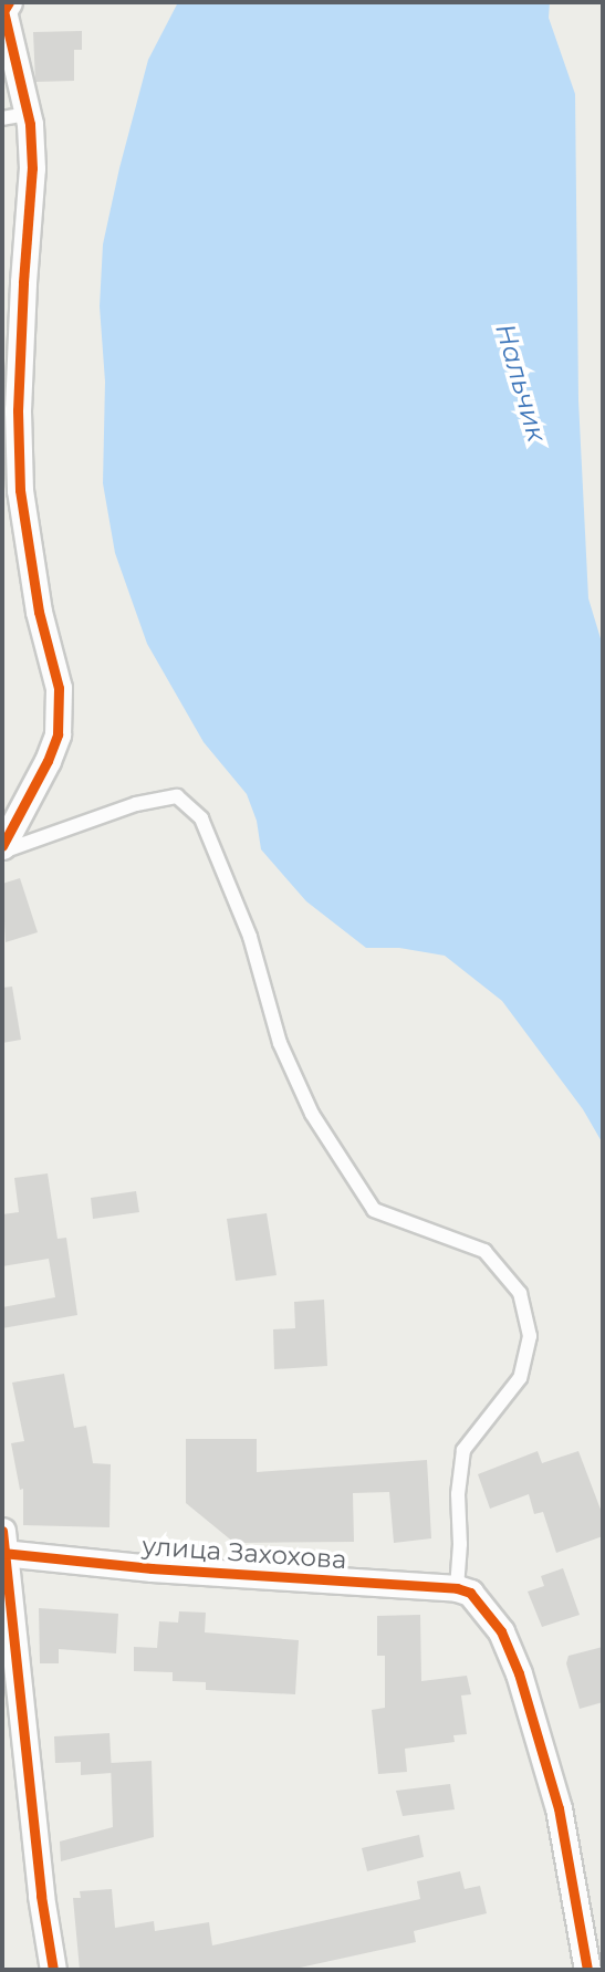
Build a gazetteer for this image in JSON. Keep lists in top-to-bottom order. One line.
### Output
{"streets":{"street":["улица Захохова"]},"water":["Нальчик"]}
